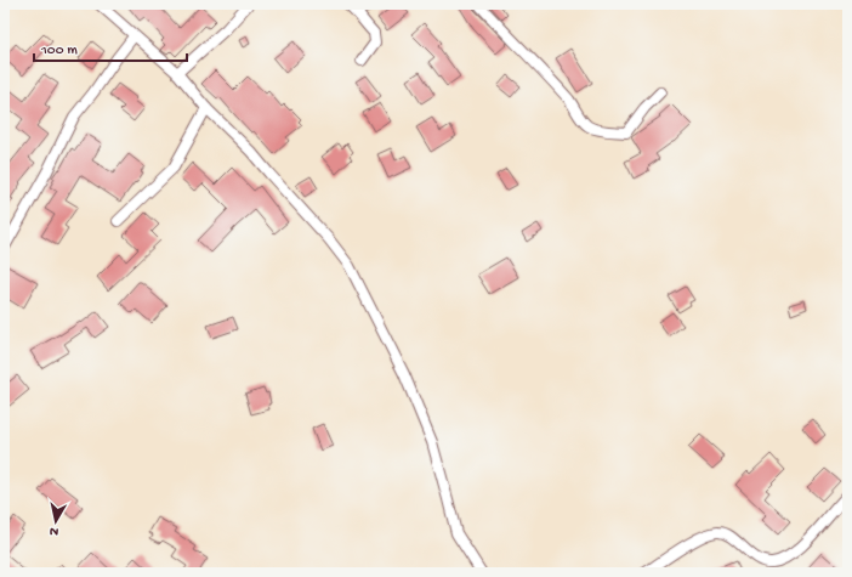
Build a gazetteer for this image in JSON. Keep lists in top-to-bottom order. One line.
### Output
{"scale_bar":"100 m","north":"bottom"}
